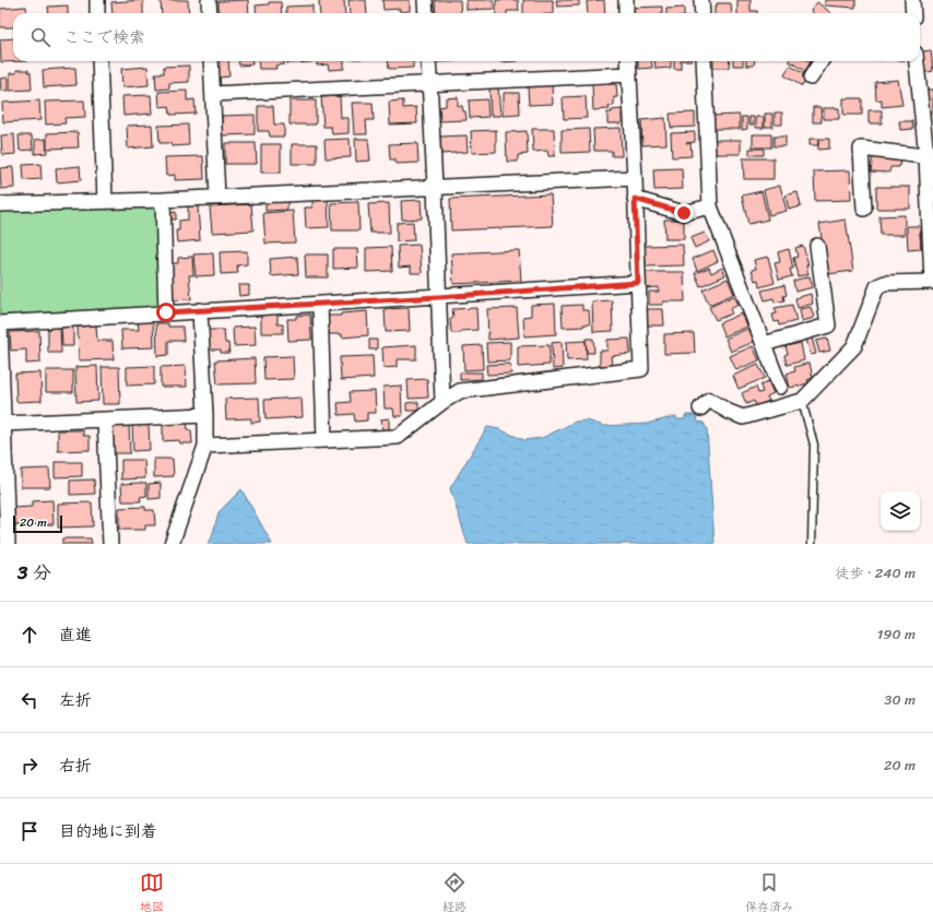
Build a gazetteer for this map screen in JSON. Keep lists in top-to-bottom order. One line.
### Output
{"scale_bar":"20 m","page":{"search":"ここで検索","scale":"20 m","heading":["3 分","徒歩 · 240 m"],"list":[["直進","190 m"],["左折","30 m"],["右折","20 m"],"目的地に到着"],"nav":["地図","経路","保存済み"]}}
